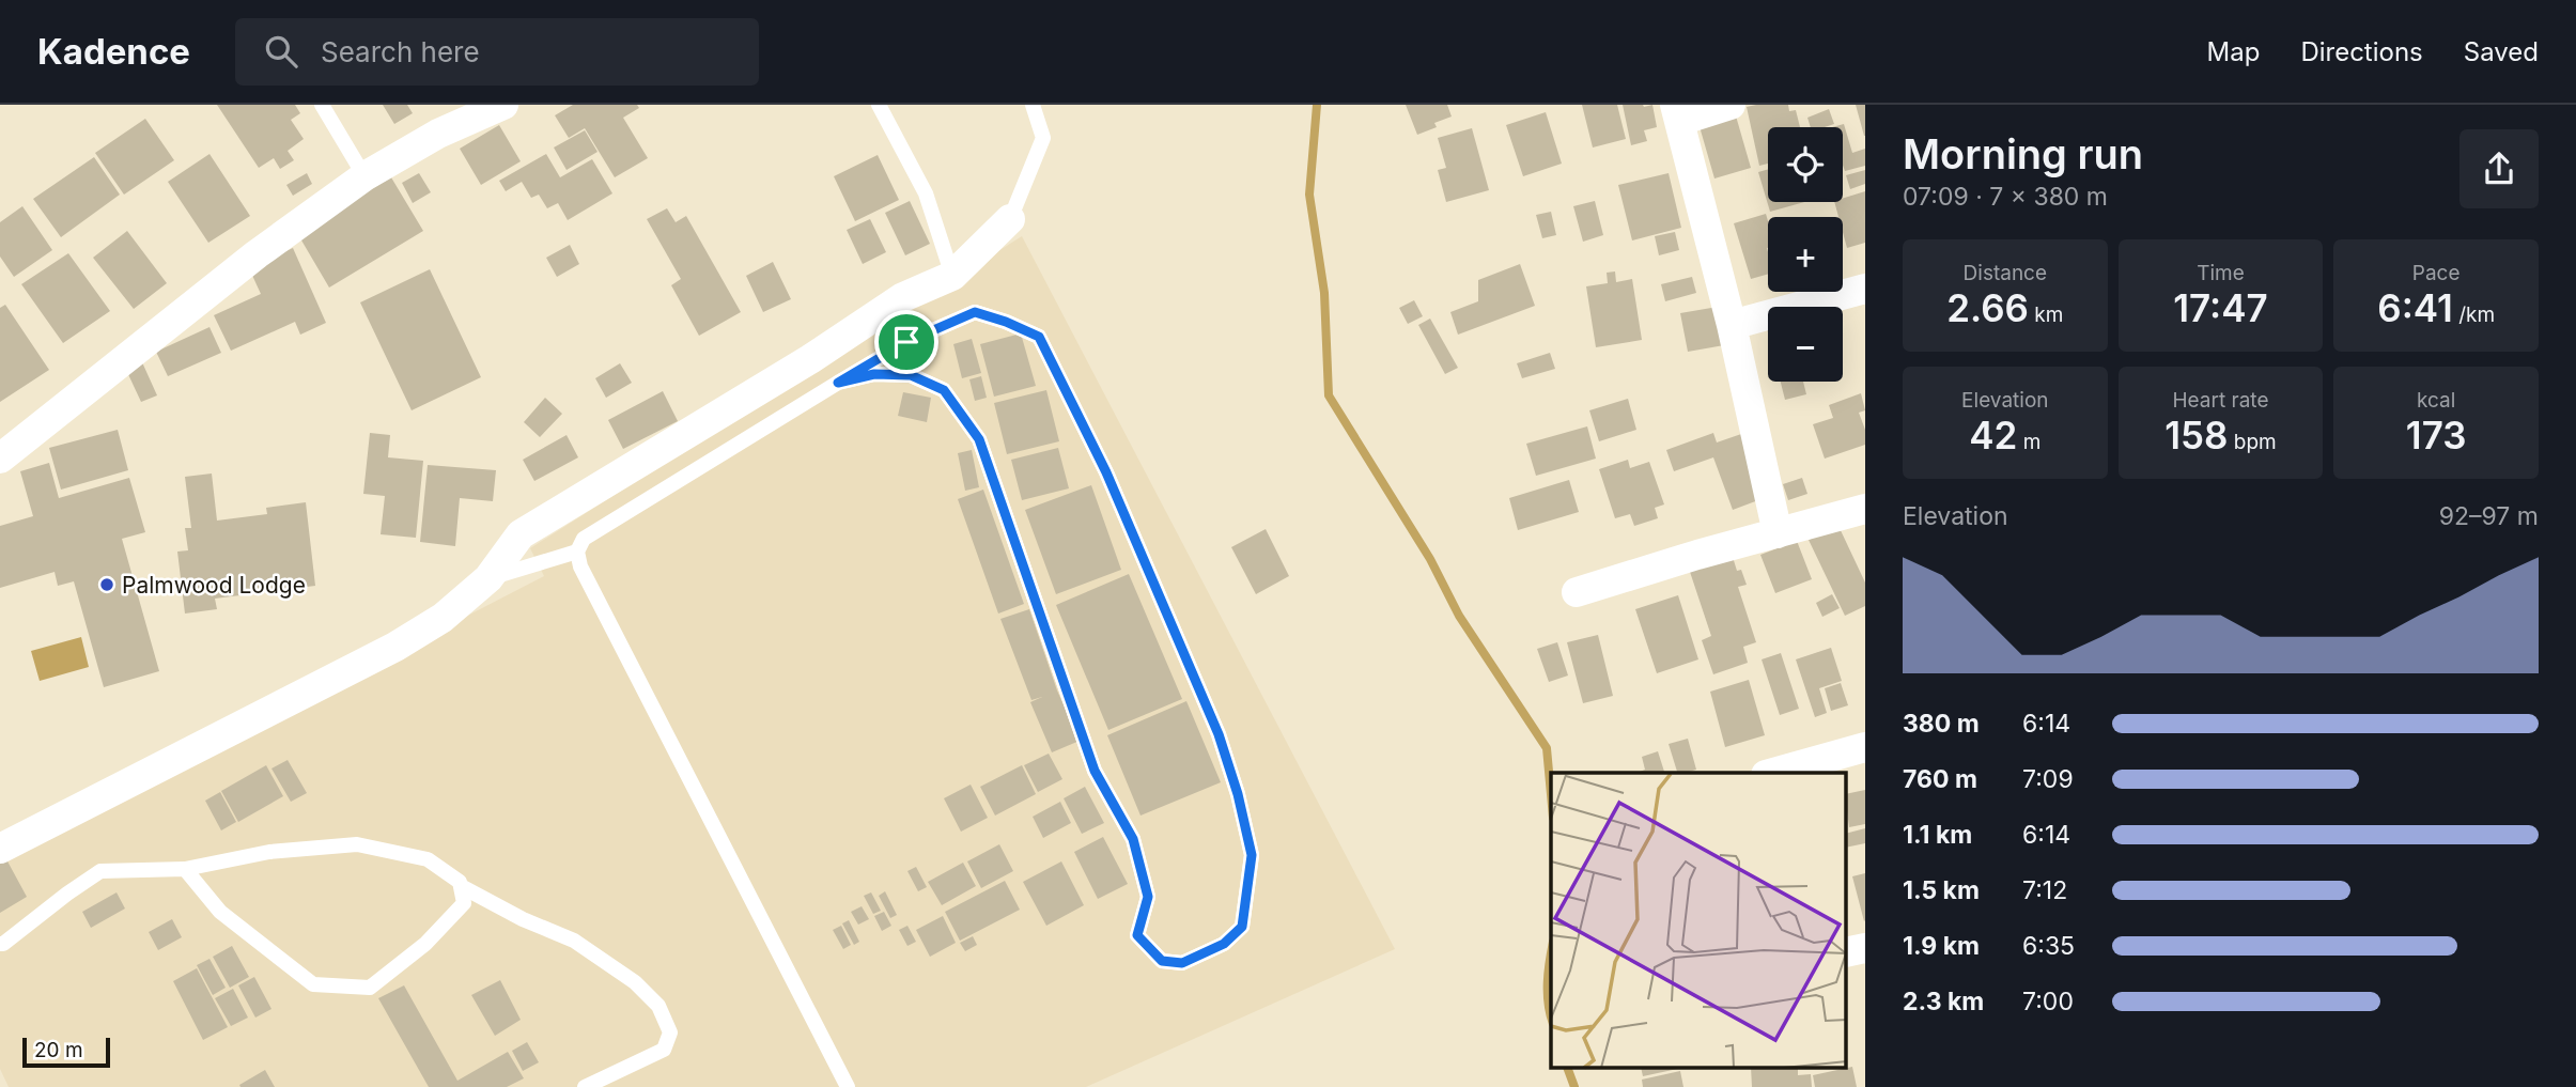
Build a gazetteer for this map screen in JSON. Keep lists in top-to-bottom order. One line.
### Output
{"places":["Palmwood Lodge"],"scale_bar":"20 m","page":{"header":"Kadence","search":"Search here","nav":["Map","Directions","Saved"],"heading":["Morning run","07:09 · 7 × 380 m"],"map_buttons":["+","−"],"stats":[["Distance","2.66 km"],["Time","17:47"],["Pace","6:41 /km"],["Elevation","42 m"],["Heart rate","158 bpm"],["kcal","173"]],"chart":["Elevation","92–97 m"],"list":[{"name":"380 m","note":"6:14"},{"name":"760 m","note":"7:09"},{"name":"1.1 km","note":"6:14"},{"name":"1.5 km","note":"7:12"},{"name":"1.9 km","note":"6:35"},{"name":"2.3 km","note":"7:00"}],"scale":"20 m"}}
